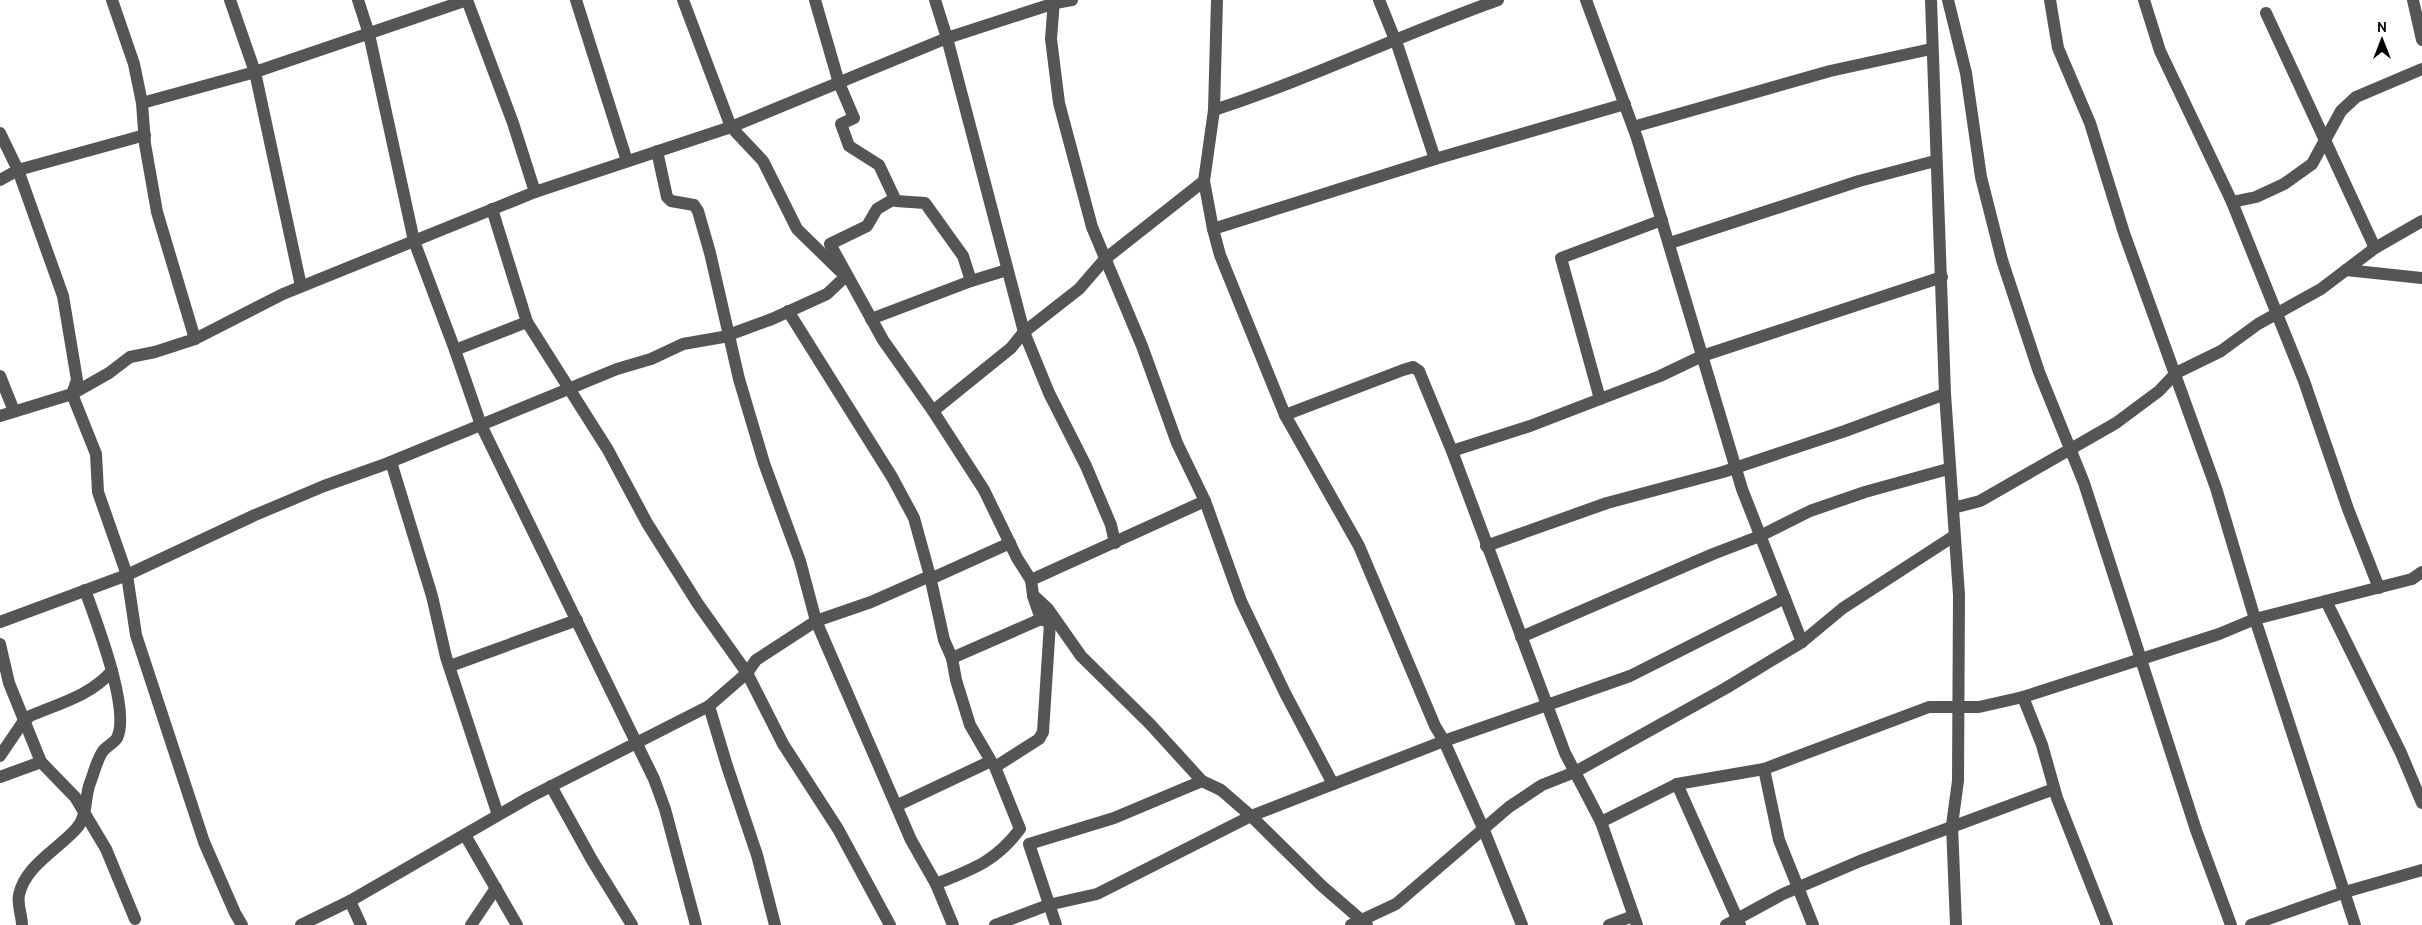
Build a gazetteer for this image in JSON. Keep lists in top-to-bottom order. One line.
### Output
{"north":"top"}
